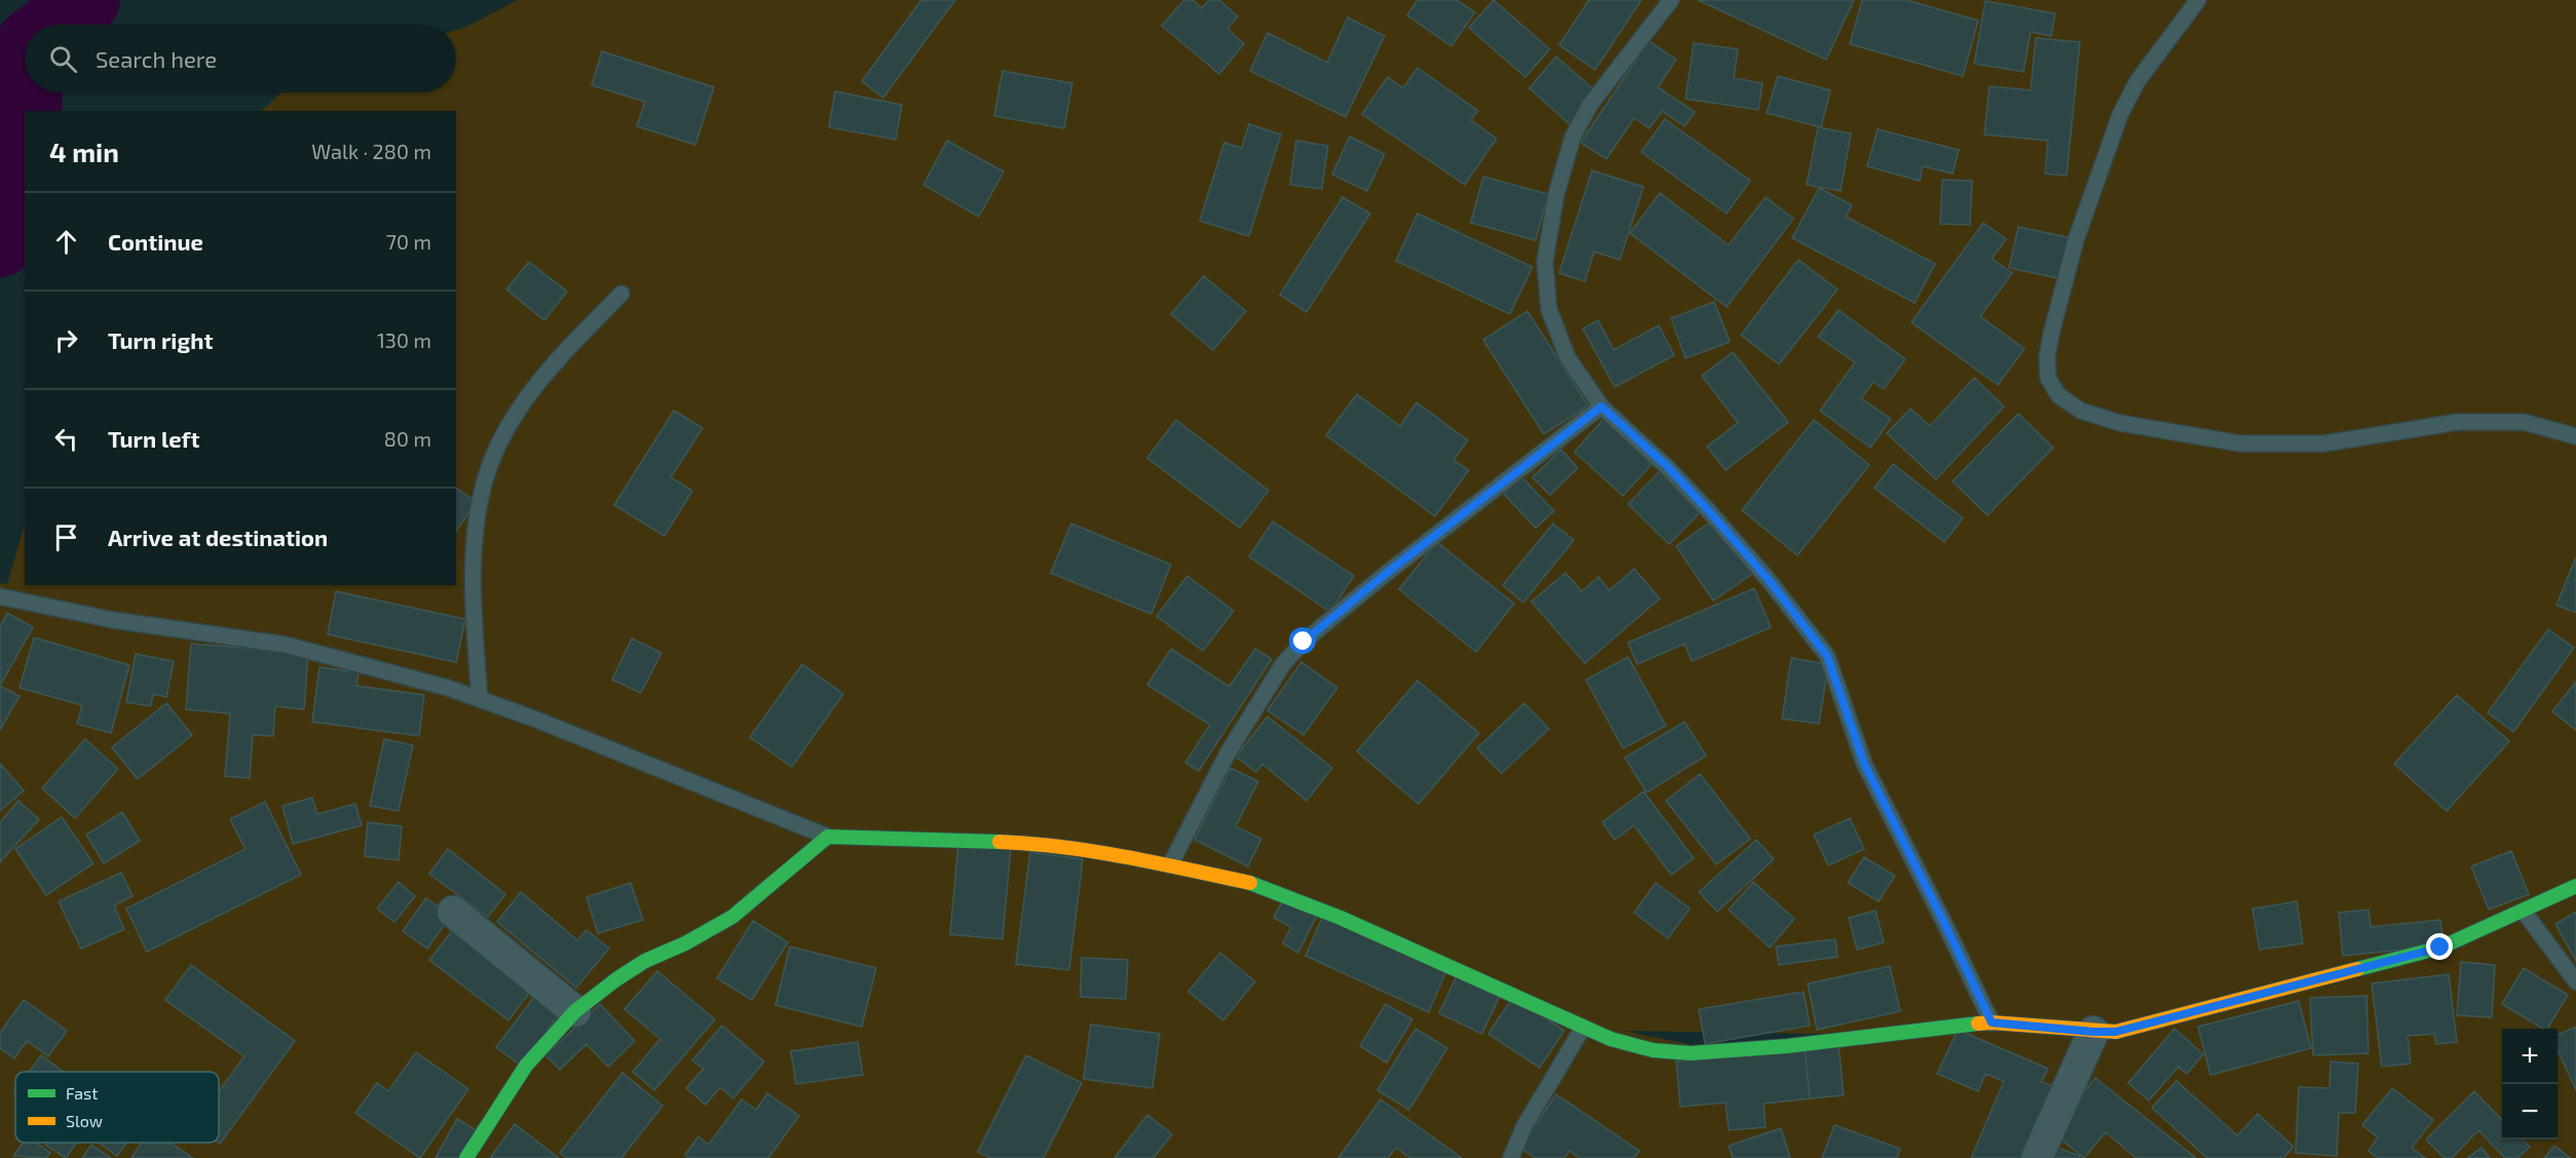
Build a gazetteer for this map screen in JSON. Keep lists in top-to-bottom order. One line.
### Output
{"legend":["Fast","Slow"],"page":{"search":"Search here","heading":["4 min","Walk · 280 m"],"list":[["Continue","70 m"],["Turn right","130 m"],["Turn left","80 m"],"Arrive at destination"],"map_buttons":["+","−"]}}
